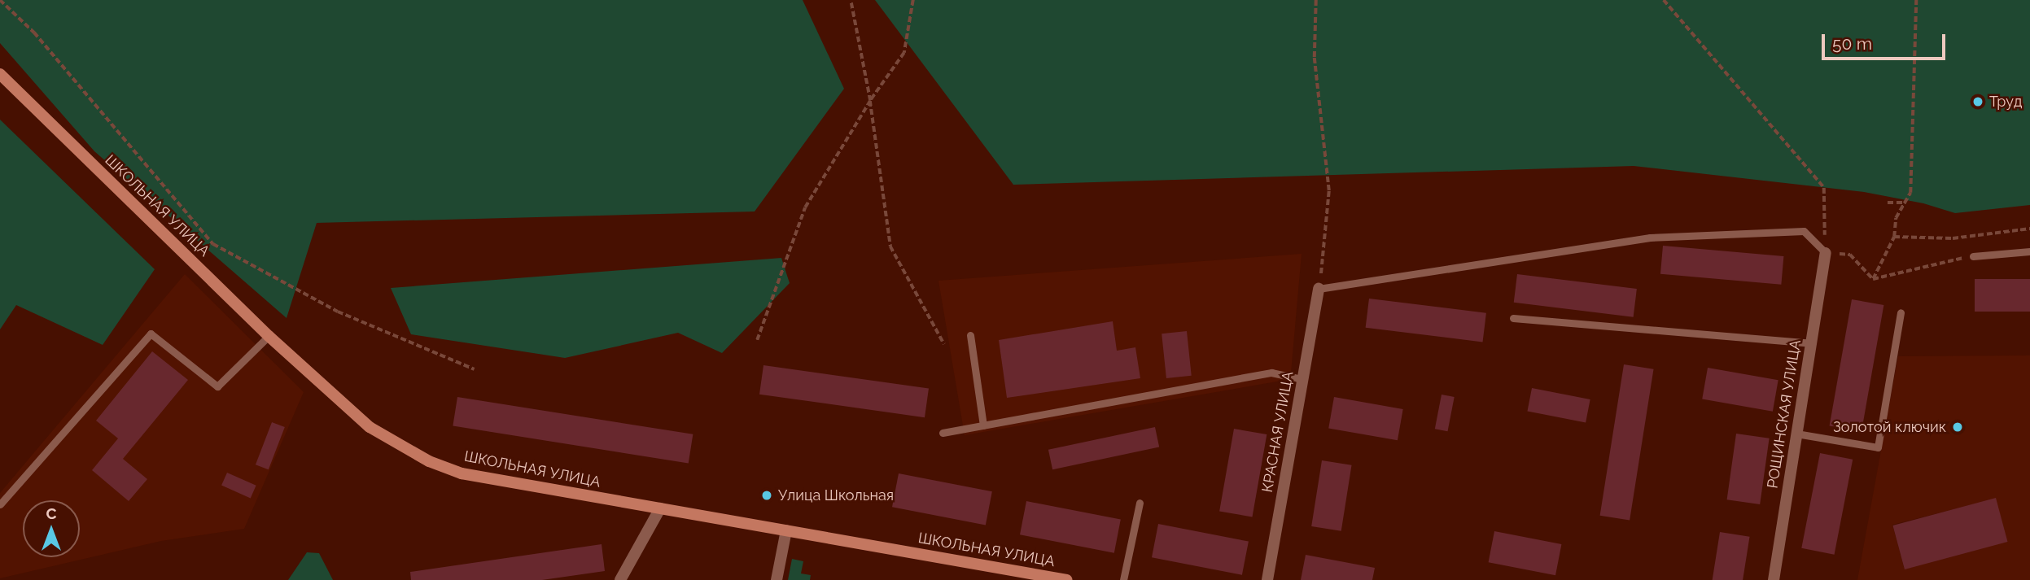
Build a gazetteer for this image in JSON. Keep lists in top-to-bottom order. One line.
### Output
{"streets":{"street":["ШКОЛЬНАЯ УЛИЦА","РОЩИНСКАЯ УЛИЦА","КРАСНАЯ УЛИЦА"]},"places":["Труд","Золотой ключик","Улица Школьная"],"scale_bar":"50 m","north":"top"}
